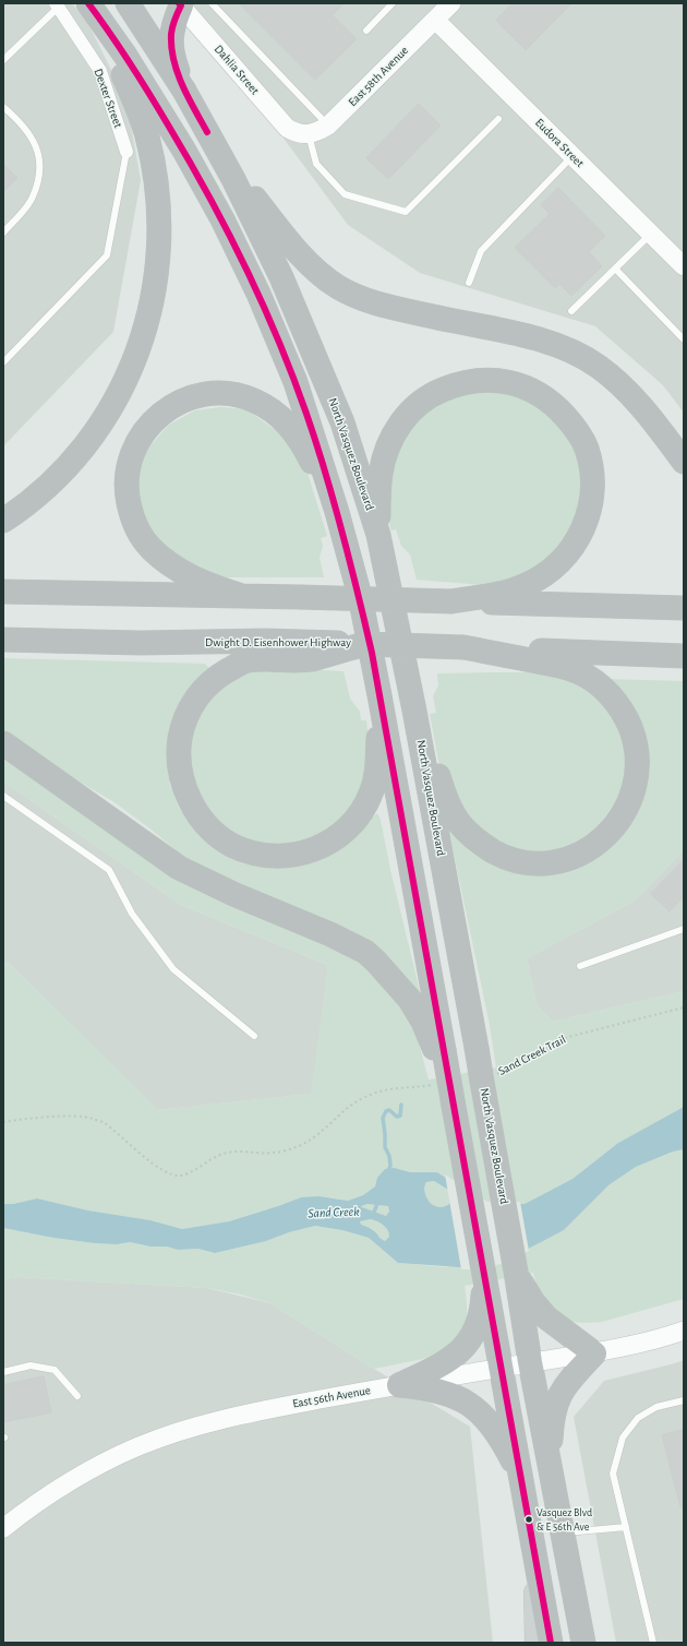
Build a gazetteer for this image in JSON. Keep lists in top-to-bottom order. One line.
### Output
{"streets":{"highway":["North Vasquez Boulevard","Dwight D. Eisenhower Highway"],"main road":["Dahlia Street","East 58th Avenue","Eudora Street","East 56th Avenue"],"street":["Dexter Street"],"path":["Sand Creek Trail"]},"crossings":[["Dahlia Street","East 58th Avenue"],["East 58th Avenue","Eudora Street"],["North Vasquez Boulevard","East 56th Avenue"]],"water":["Sand Creek"],"places":["Vasquez Blvd & E 56th Ave"]}
